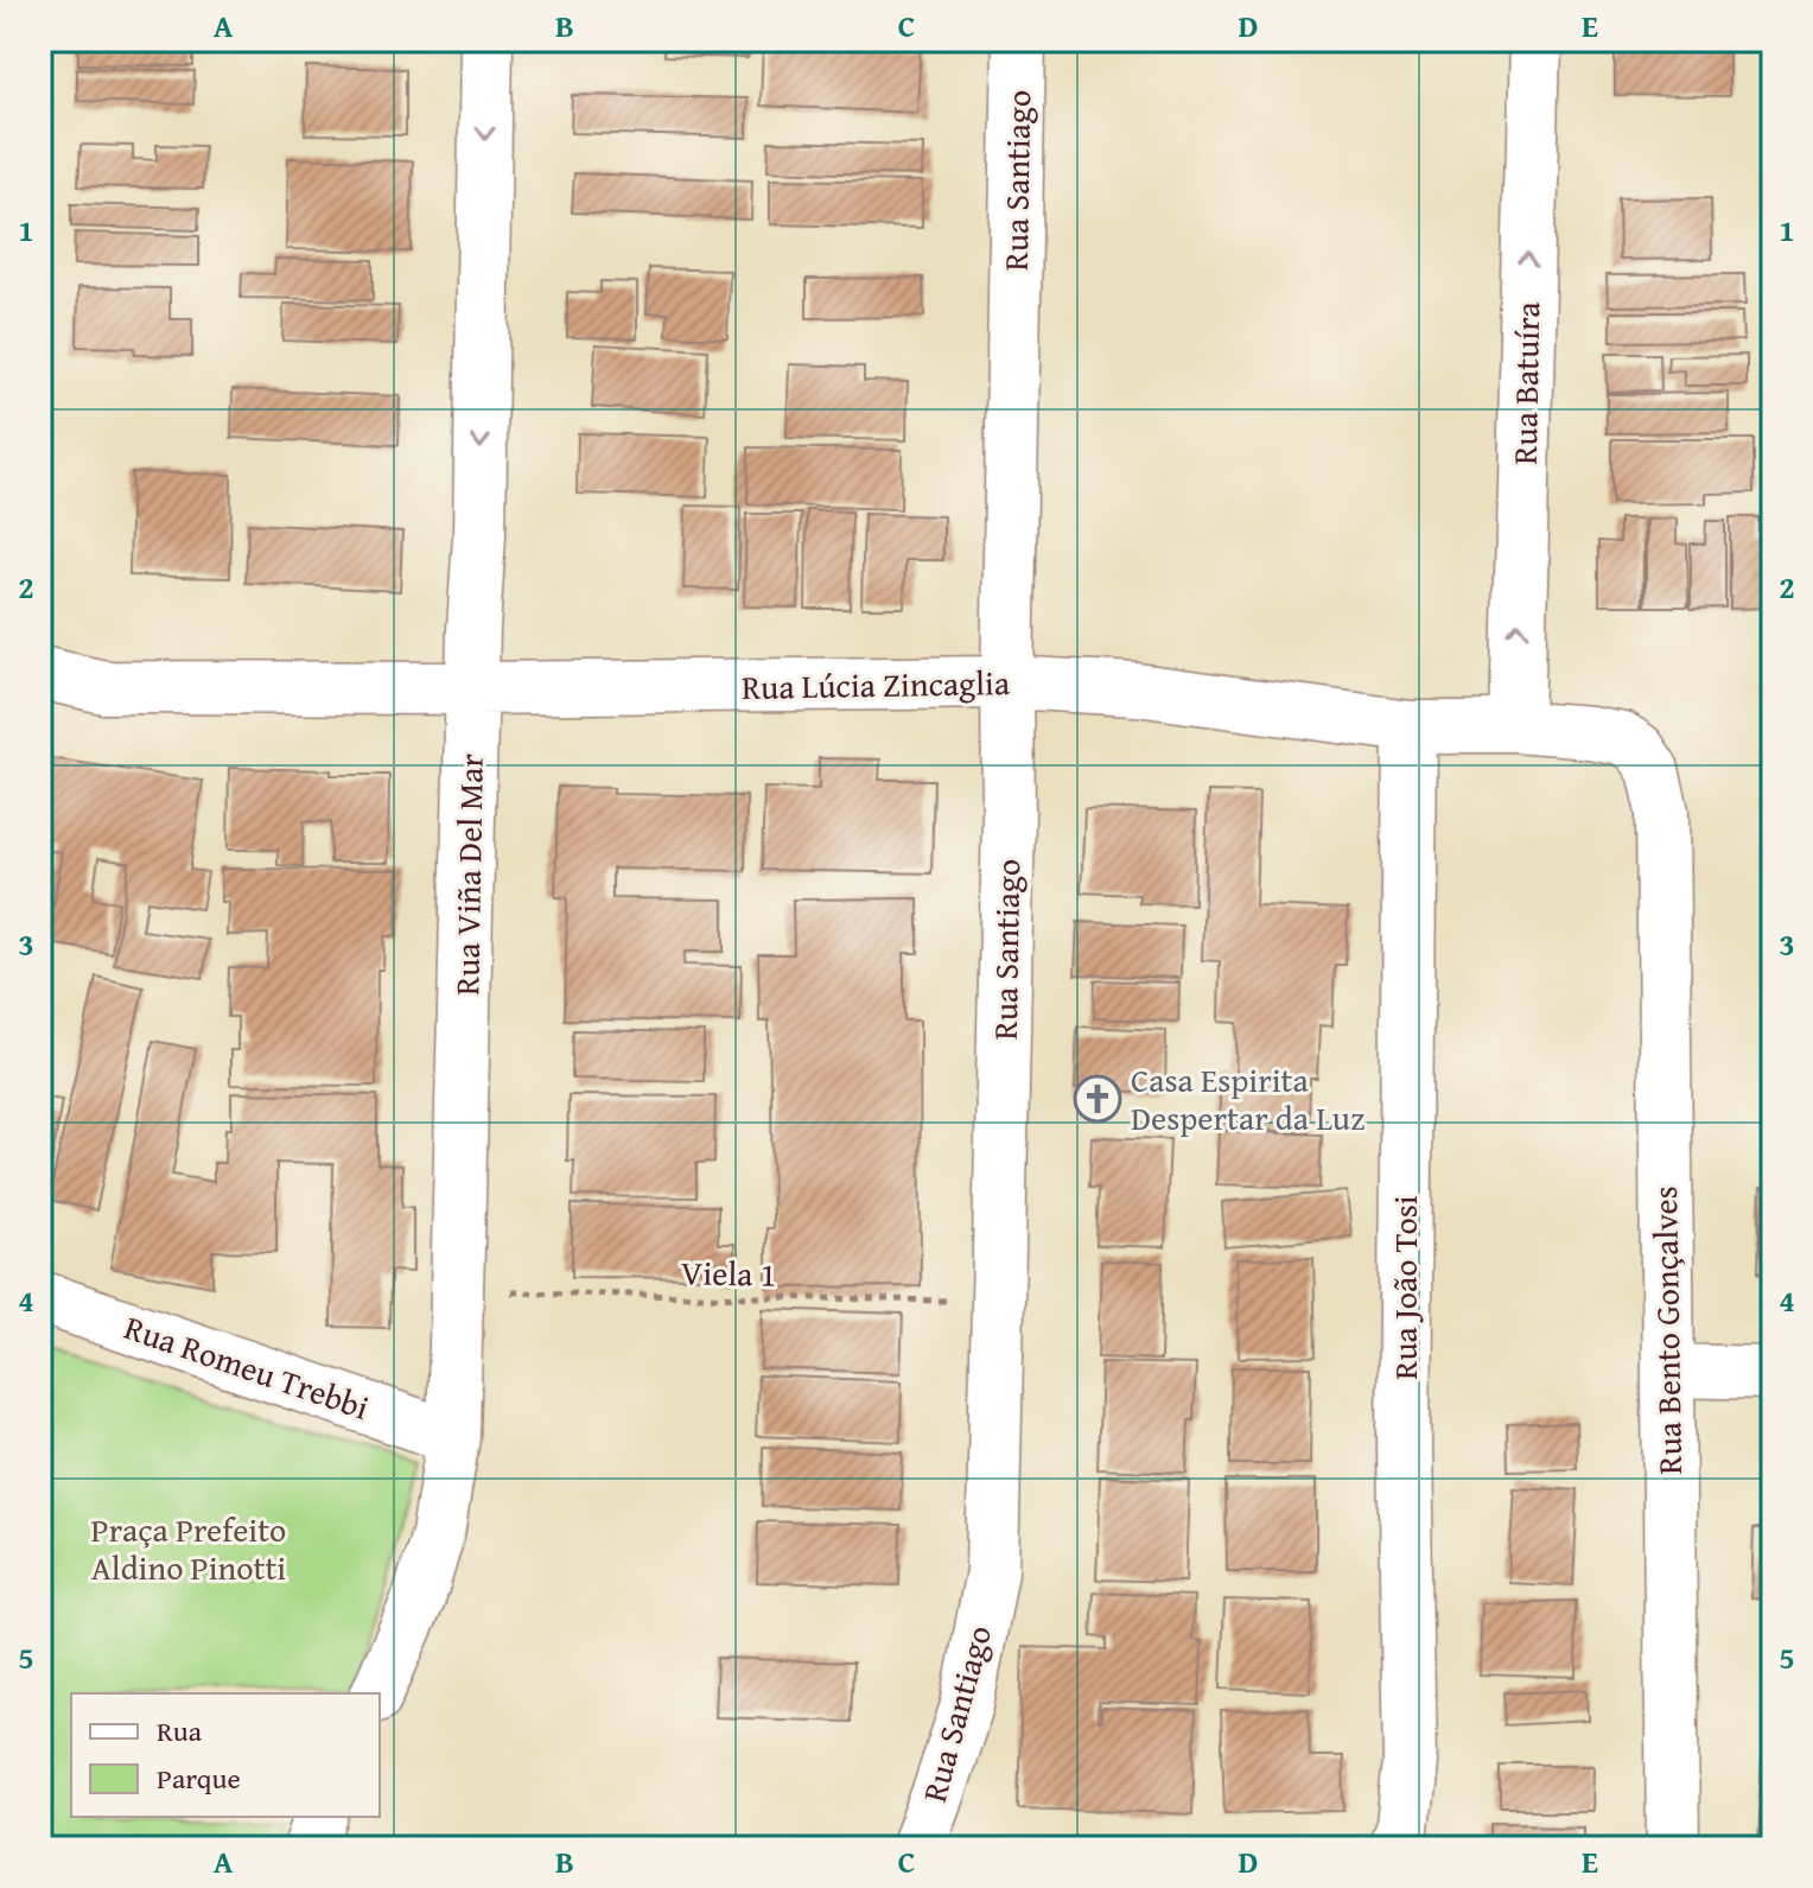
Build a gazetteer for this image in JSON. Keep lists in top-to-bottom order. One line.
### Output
{"streets":{"street":["Rua Santiago","Rua Batuíra","Rua Lúcia Zincaglia","Rua Viña Del Mar","Rua João Tosi","Rua Bento Gonçalves","Rua Romeu Trebbi"],"path":["Viela 1"]},"crossings":[["Rua Santiago","Rua Lúcia Zincaglia"],["Rua Santiago","Viela 1"],["Rua Batuíra","Rua Lúcia Zincaglia"],["Rua Lúcia Zincaglia","Rua Viña Del Mar"],["Rua Lúcia Zincaglia","Rua João Tosi"],["Rua Lúcia Zincaglia","Rua Bento Gonçalves"],["Rua Viña Del Mar","Viela 1"],["Rua Viña Del Mar","Rua Romeu Trebbi"]],"one_way":["Rua Batuíra","Rua Viña Del Mar"],"parks":["Praça Prefeito Aldino Pinotti"],"places":{"church":["Casa Espirita Despertar da Luz"]},"legend":["Rua","Parque"],"grid":{"columns":["A","B","C","D","E"],"rows":["1","2","3","4","5"]}}
